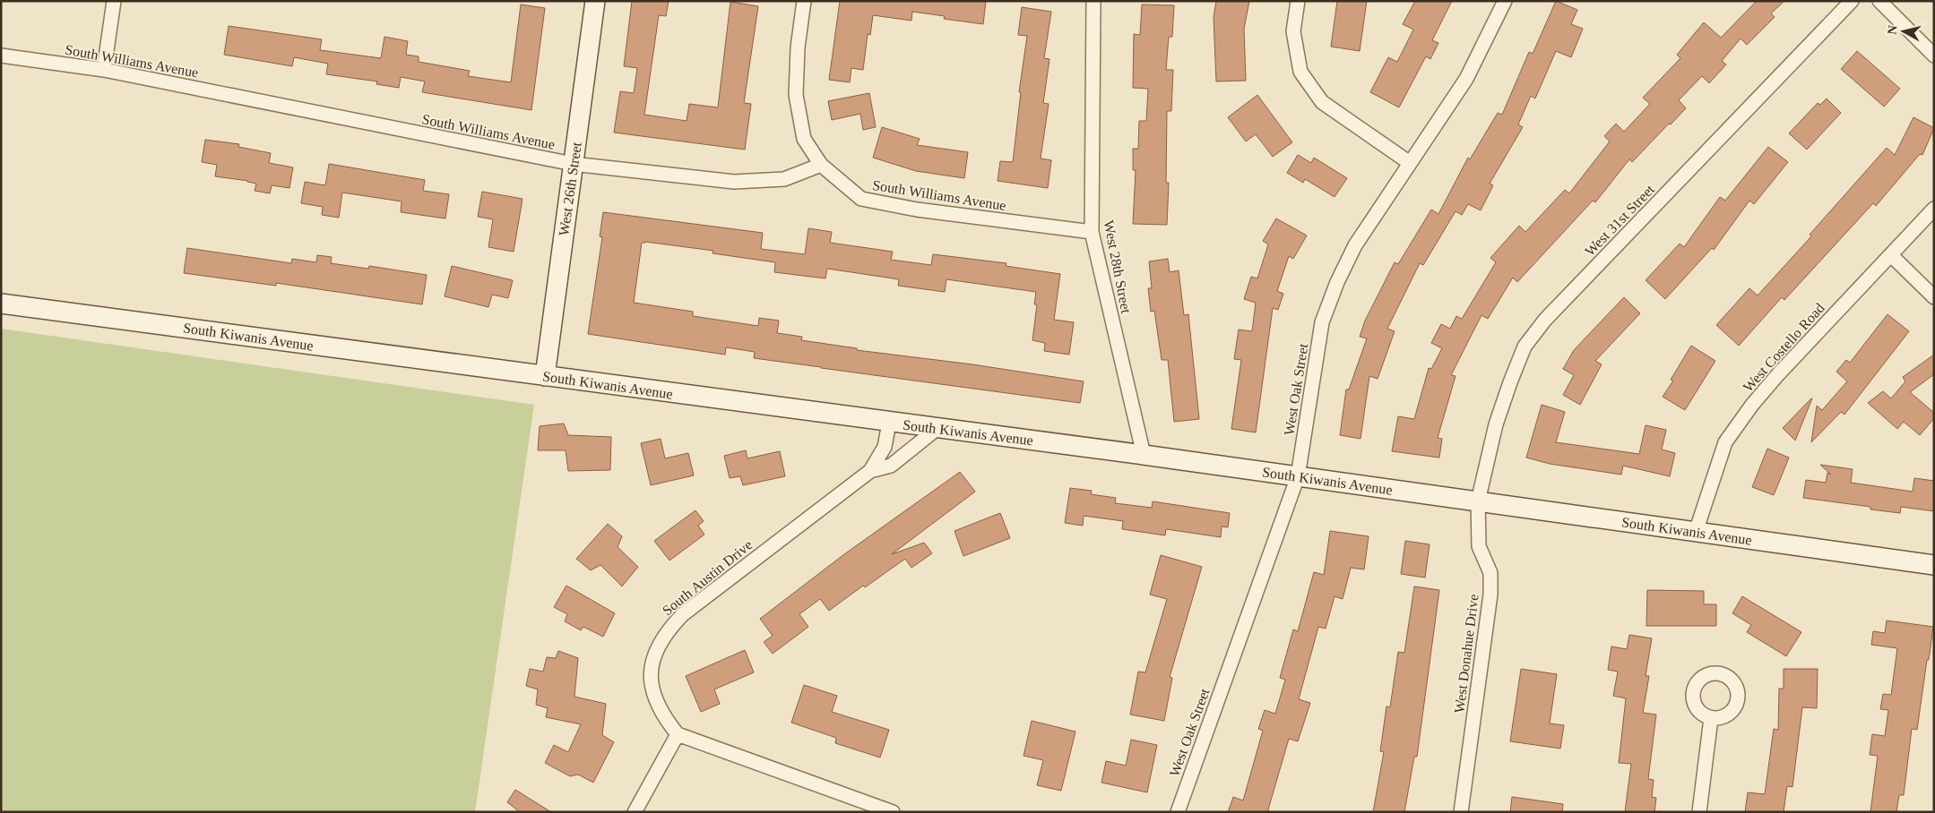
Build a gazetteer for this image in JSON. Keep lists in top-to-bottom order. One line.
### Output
{"streets":{"main road":["West 26th Street","South Kiwanis Avenue"],"street":["South Williams Avenue","West 31st Street","West 28th Street","West Costello Road","West Oak Street","South Austin Drive","West Donahue Drive"]},"crossings":[["South Williams Avenue","West 26th Street"],["South Williams Avenue","West 28th Street"],["West 26th Street","South Kiwanis Avenue"],["West 31st Street","South Kiwanis Avenue"],["West 31st Street","West Donahue Drive"],["West 28th Street","South Kiwanis Avenue"],["South Kiwanis Avenue","West Costello Road"],["South Kiwanis Avenue","West Oak Street"],["South Kiwanis Avenue","South Austin Drive"],["South Kiwanis Avenue","West Donahue Drive"]],"north":"left"}
